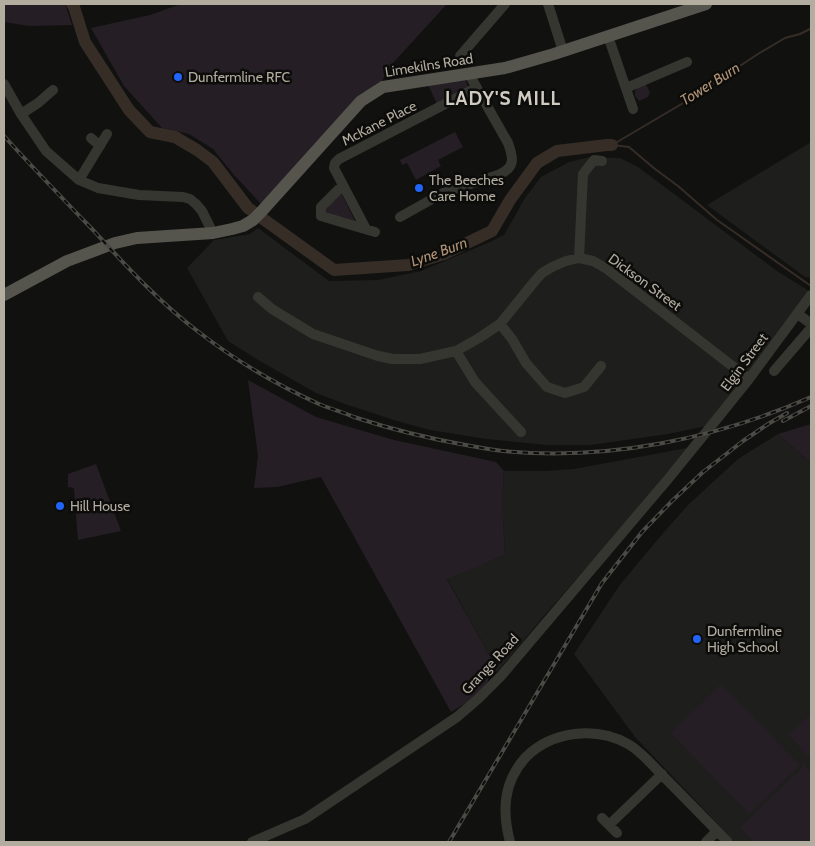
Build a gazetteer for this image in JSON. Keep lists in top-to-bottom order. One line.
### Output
{"streets":{"main road":["Limekilns Road"],"street":["McKane Place","Dickson Street","Elgin Street","Grange Road"]},"crossings":[["Dickson Street","Elgin Street"],["Elgin Street","Grange Road"]],"districts":["LADY'S MILL"],"water":["Tower Burn","Lyne Burn"],"places":["Dunfermline RFC","The Beeches Care Home","Hill House","Dunfermline High School"]}
